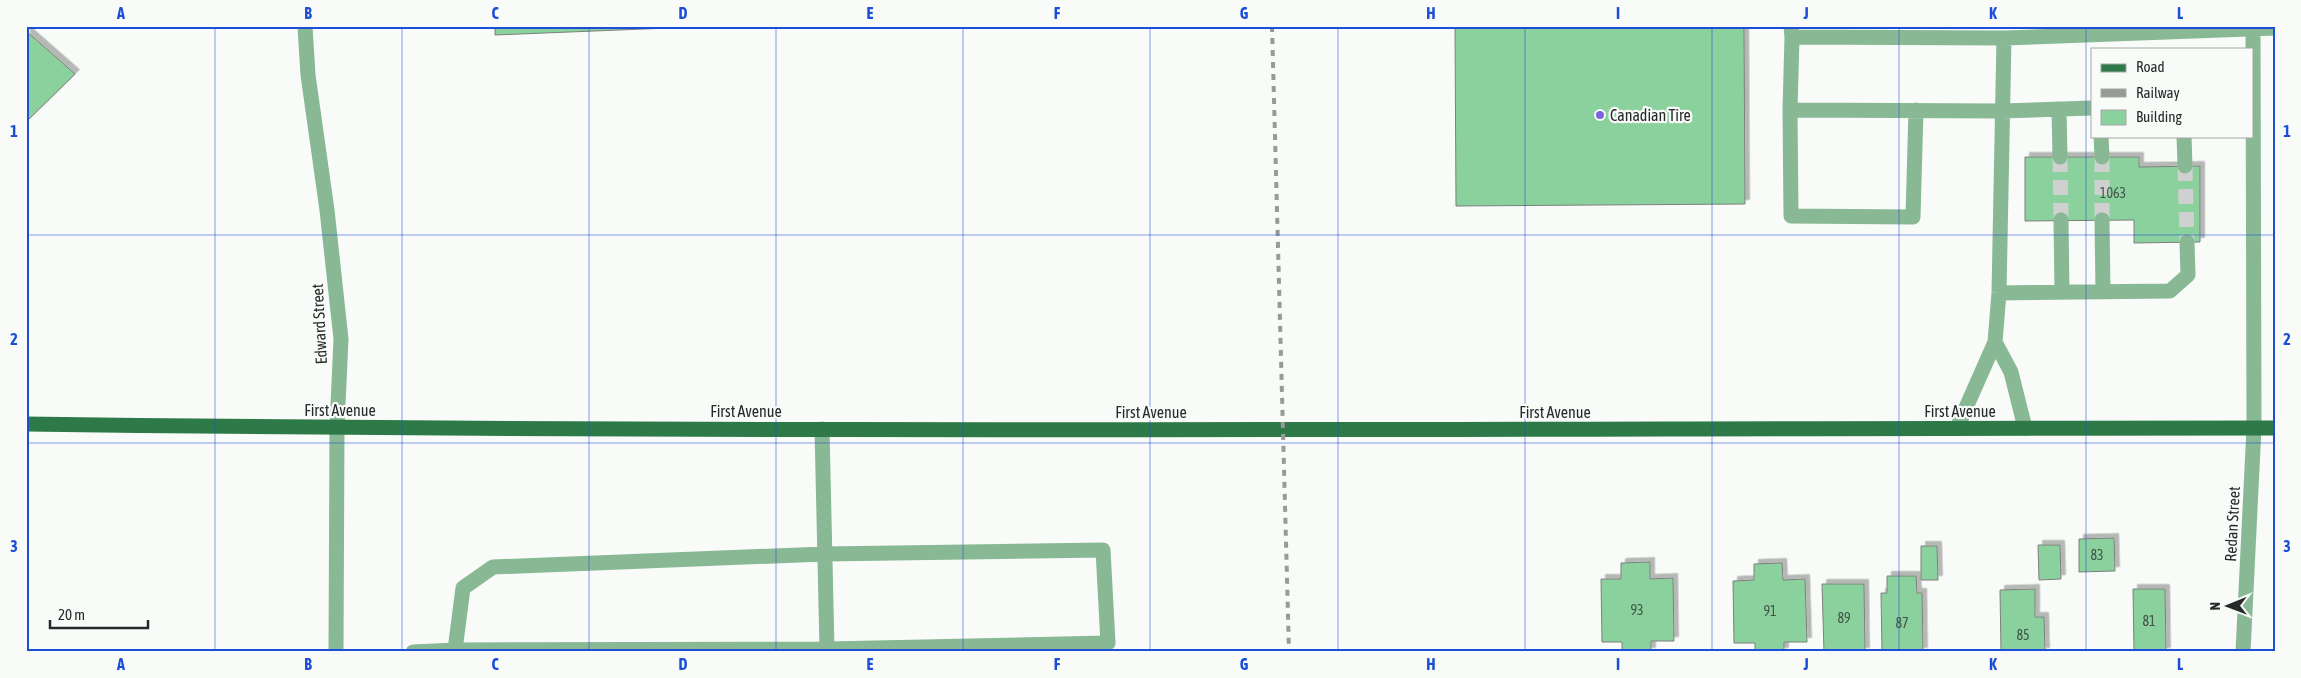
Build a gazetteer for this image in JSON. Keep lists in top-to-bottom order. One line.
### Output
{"streets":{"main road":["First Avenue"],"street":["Edward Street","Redan Street"]},"crossings":[["Edward Street","First Avenue"],["First Avenue","Redan Street"]],"places":["Canadian Tire"],"house_numbers":["1063","83","93","91","89","81","87","85"],"legend":["Road","Railway","Building"],"scale_bar":"20 m","north":"left","grid":{"columns":["A","B","C","D","E","F","G","H","I","J","K","L"],"rows":["1","2","3"]}}
